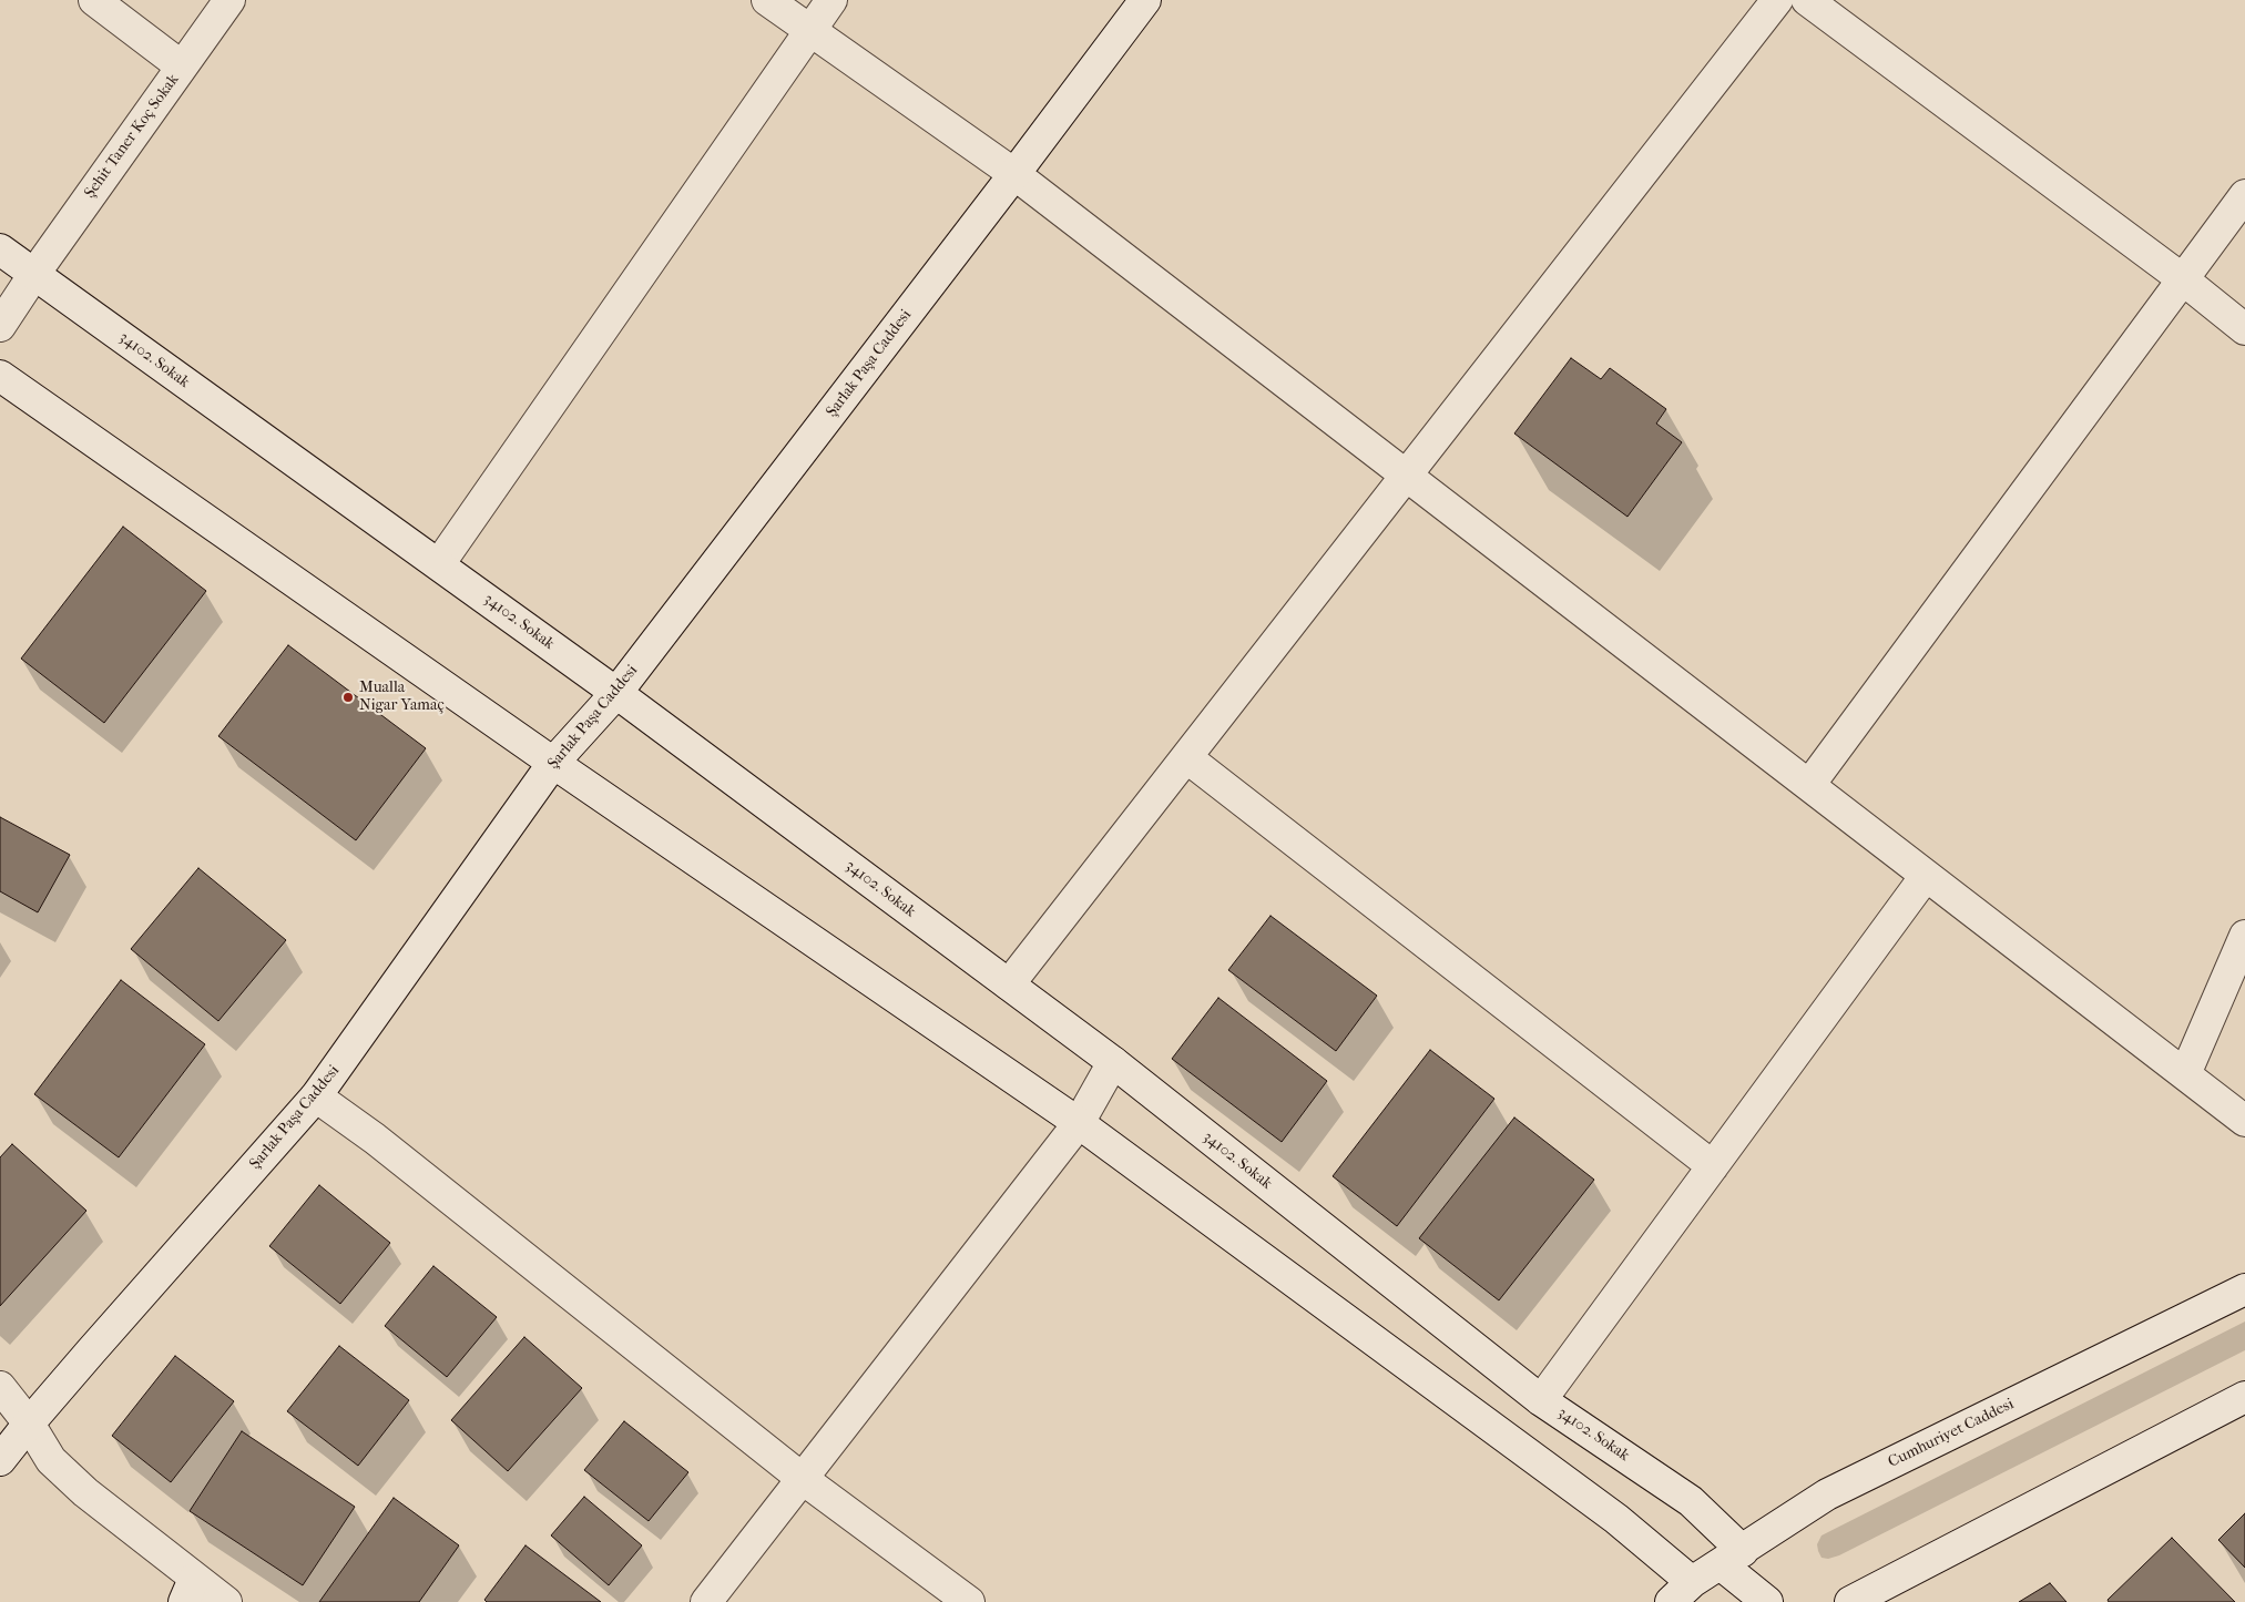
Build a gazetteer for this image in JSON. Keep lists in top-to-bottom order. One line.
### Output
{"streets":{"street":["Şehit Taner Koç Sokak","34102. Sokak","Şarlak Paşa Caddesi","Cumhuriyet Caddesi"]},"crossings":[["Şehit Taner Koç Sokak","34102. Sokak"],["34102. Sokak","Şarlak Paşa Caddesi"],["34102. Sokak","Cumhuriyet Caddesi"]],"places":["Mualla Nigar Yamaç"]}
